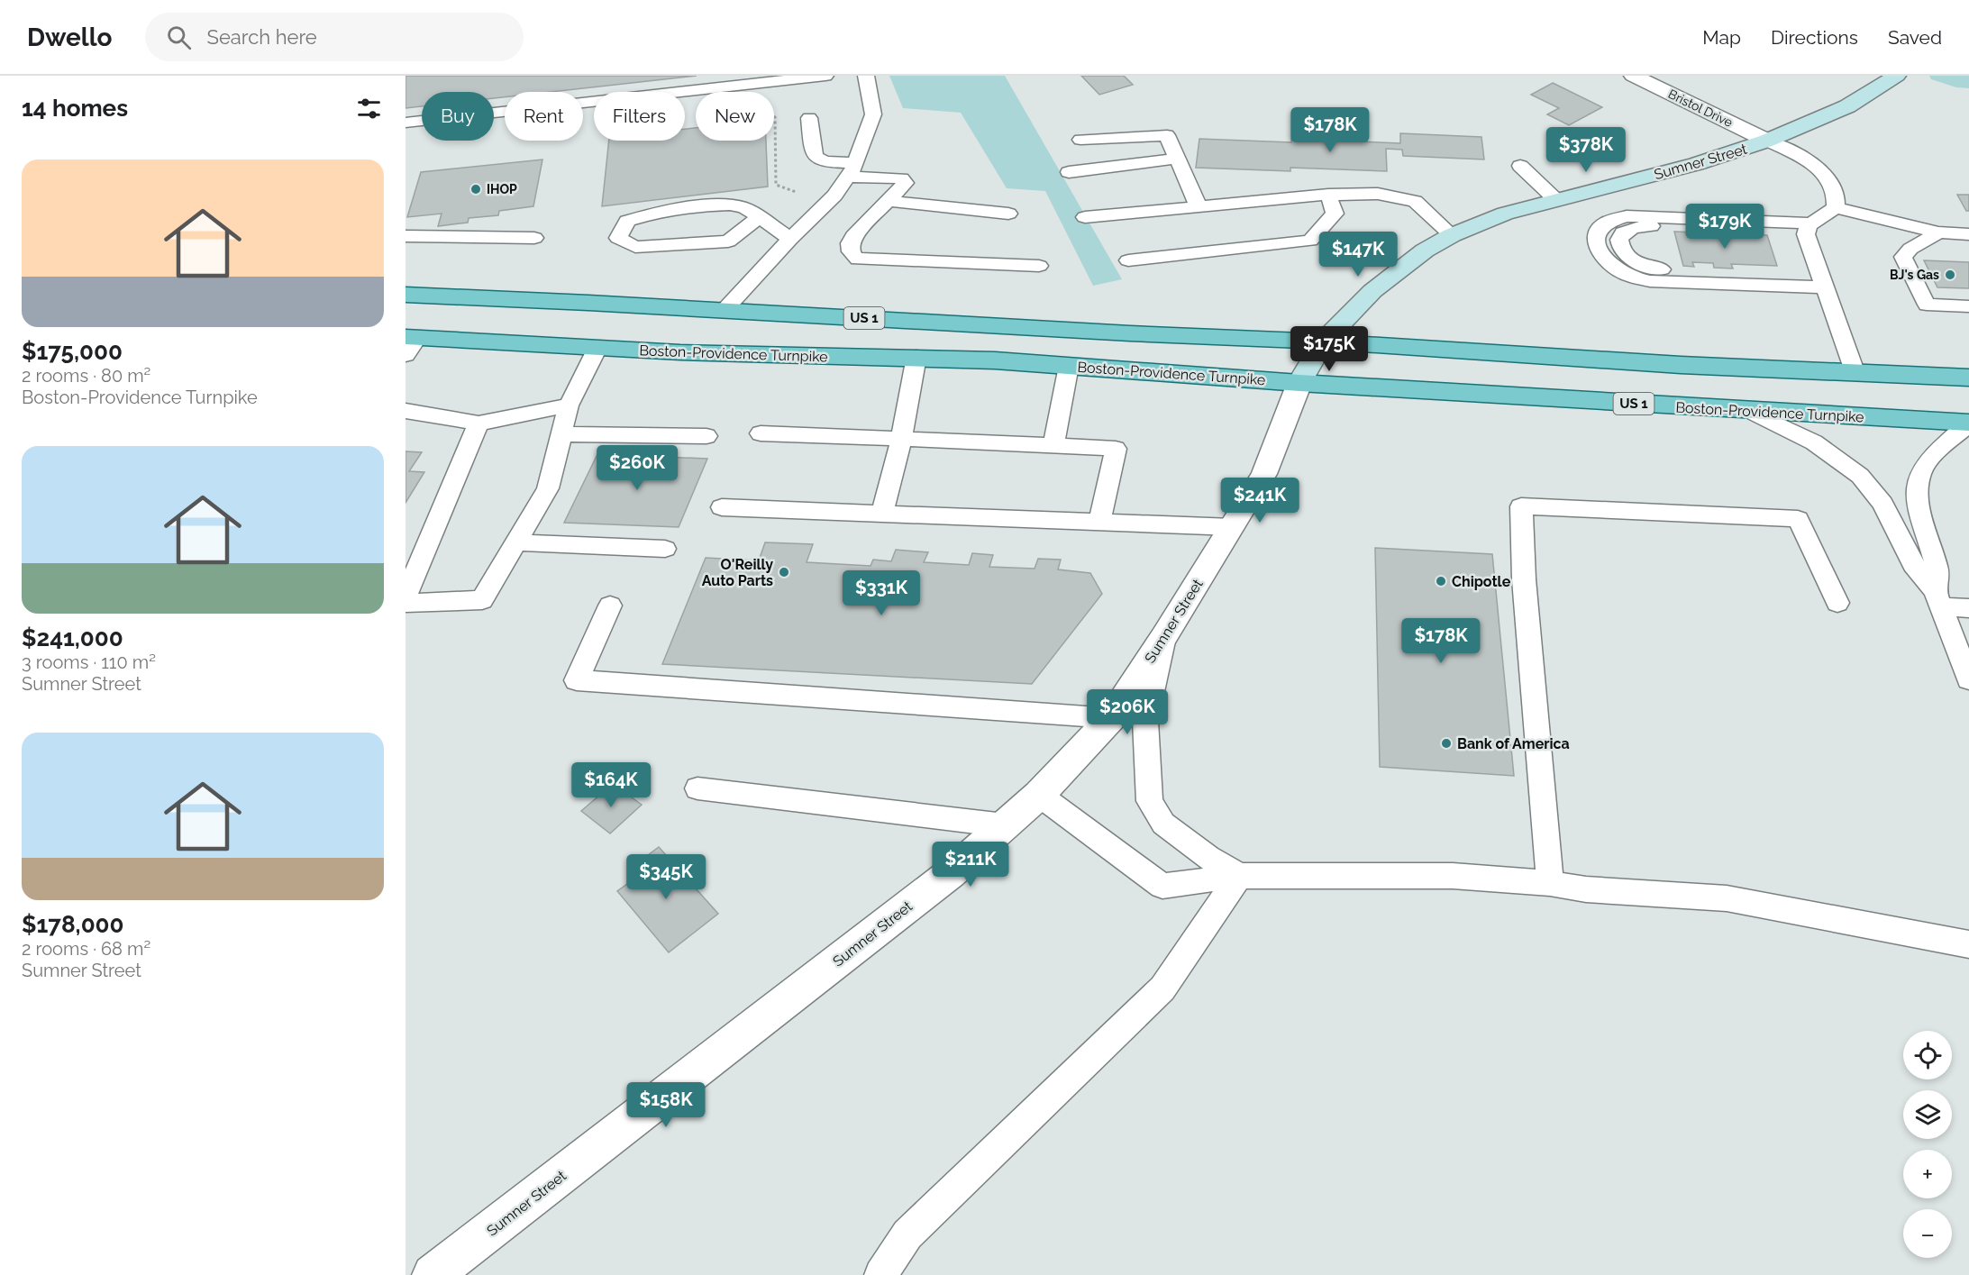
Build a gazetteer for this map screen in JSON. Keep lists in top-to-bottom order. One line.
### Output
{"streets":{"main road":["Sumner Street","US 1","Boston-Providence Turnpike"],"street":["Bristol Drive"]},"crossings":[["Bristol Drive","Sumner Street"],["Sumner Street","US 1"],["Sumner Street","Boston-Providence Turnpike"]],"places":["IHOP","BJ's Gas","O'Reilly Auto Parts","Chipotle","Bank of America"],"page":{"header":"Dwello","search":"Search here","nav":["Map","Directions","Saved"],"heading":"14 homes","chip":["Buy","Rent","Filters","New"],"price":["$178K","$378K","$179K","$147K","$175K","$260K","$241K","$331K","$178K","$206K","$164K","$211K","$345K","$158K"],"list":[{"name":"$175,000","note":"2 rooms · 80 m² · Boston-Providence Turnpike"},{"name":"$241,000","note":"3 rooms · 110 m² · Sumner Street"},{"name":"$178,000","note":"2 rooms · 68 m² · Sumner Street"}],"map_buttons":["+","−"]}}
